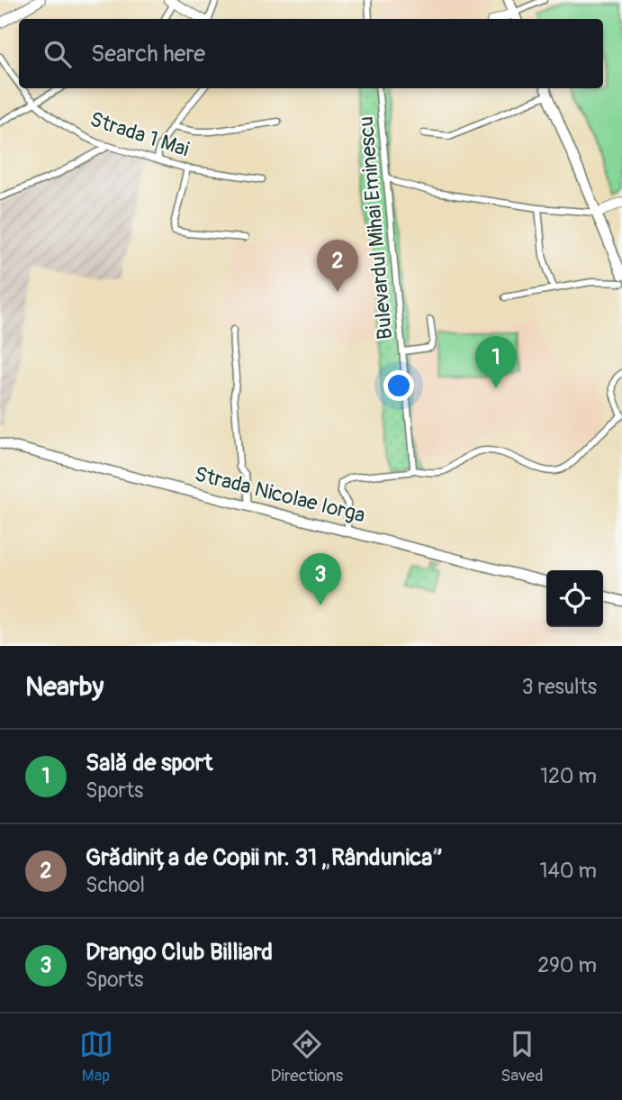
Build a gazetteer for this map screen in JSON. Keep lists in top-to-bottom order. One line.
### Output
{"streets":{"main road":["Strada Nicolae Iorga"],"street":["Strada 1 Mai","Bulevardul Mihai Eminescu"]},"page":{"search":"Search here","pins":["2","1","3"],"heading":["Nearby","3 results"],"list":[{"mark":"1","name":"Sală de sport","note":"Sports","value":"120 m"},{"mark":"2","name":"Grădinița de Copii nr. 31 „Rândunica”","note":"School","value":"140 m"},{"mark":"3","name":"Drango Club Billiard","note":"Sports","value":"290 m"}],"nav":["Map","Directions","Saved"]}}
